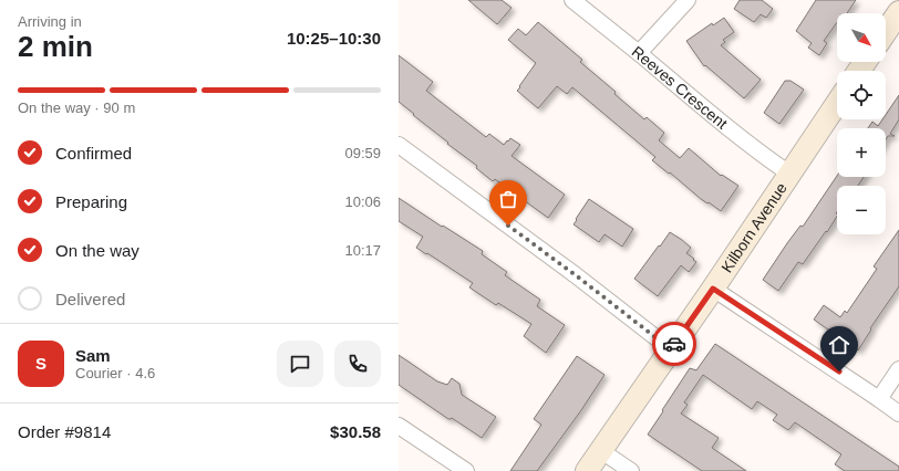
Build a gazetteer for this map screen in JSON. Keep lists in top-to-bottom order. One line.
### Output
{"streets":{"street":["Reeves Crescent","Kilborn Avenue"]},"crossings":[["Reeves Crescent","Kilborn Avenue"]],"north":"bottom right","page":{"heading":["2 min","Arriving in","10:25–10:30"],"panel":["Sam","Courier · 4.6","Order #9814","$30.58"],"map_buttons":["+","−"],"bar":"On the way · 90 m","list":[["Confirmed","09:59"],["Preparing","10:06"],["On the way","10:17"],"Delivered"],"round":"S"}}
